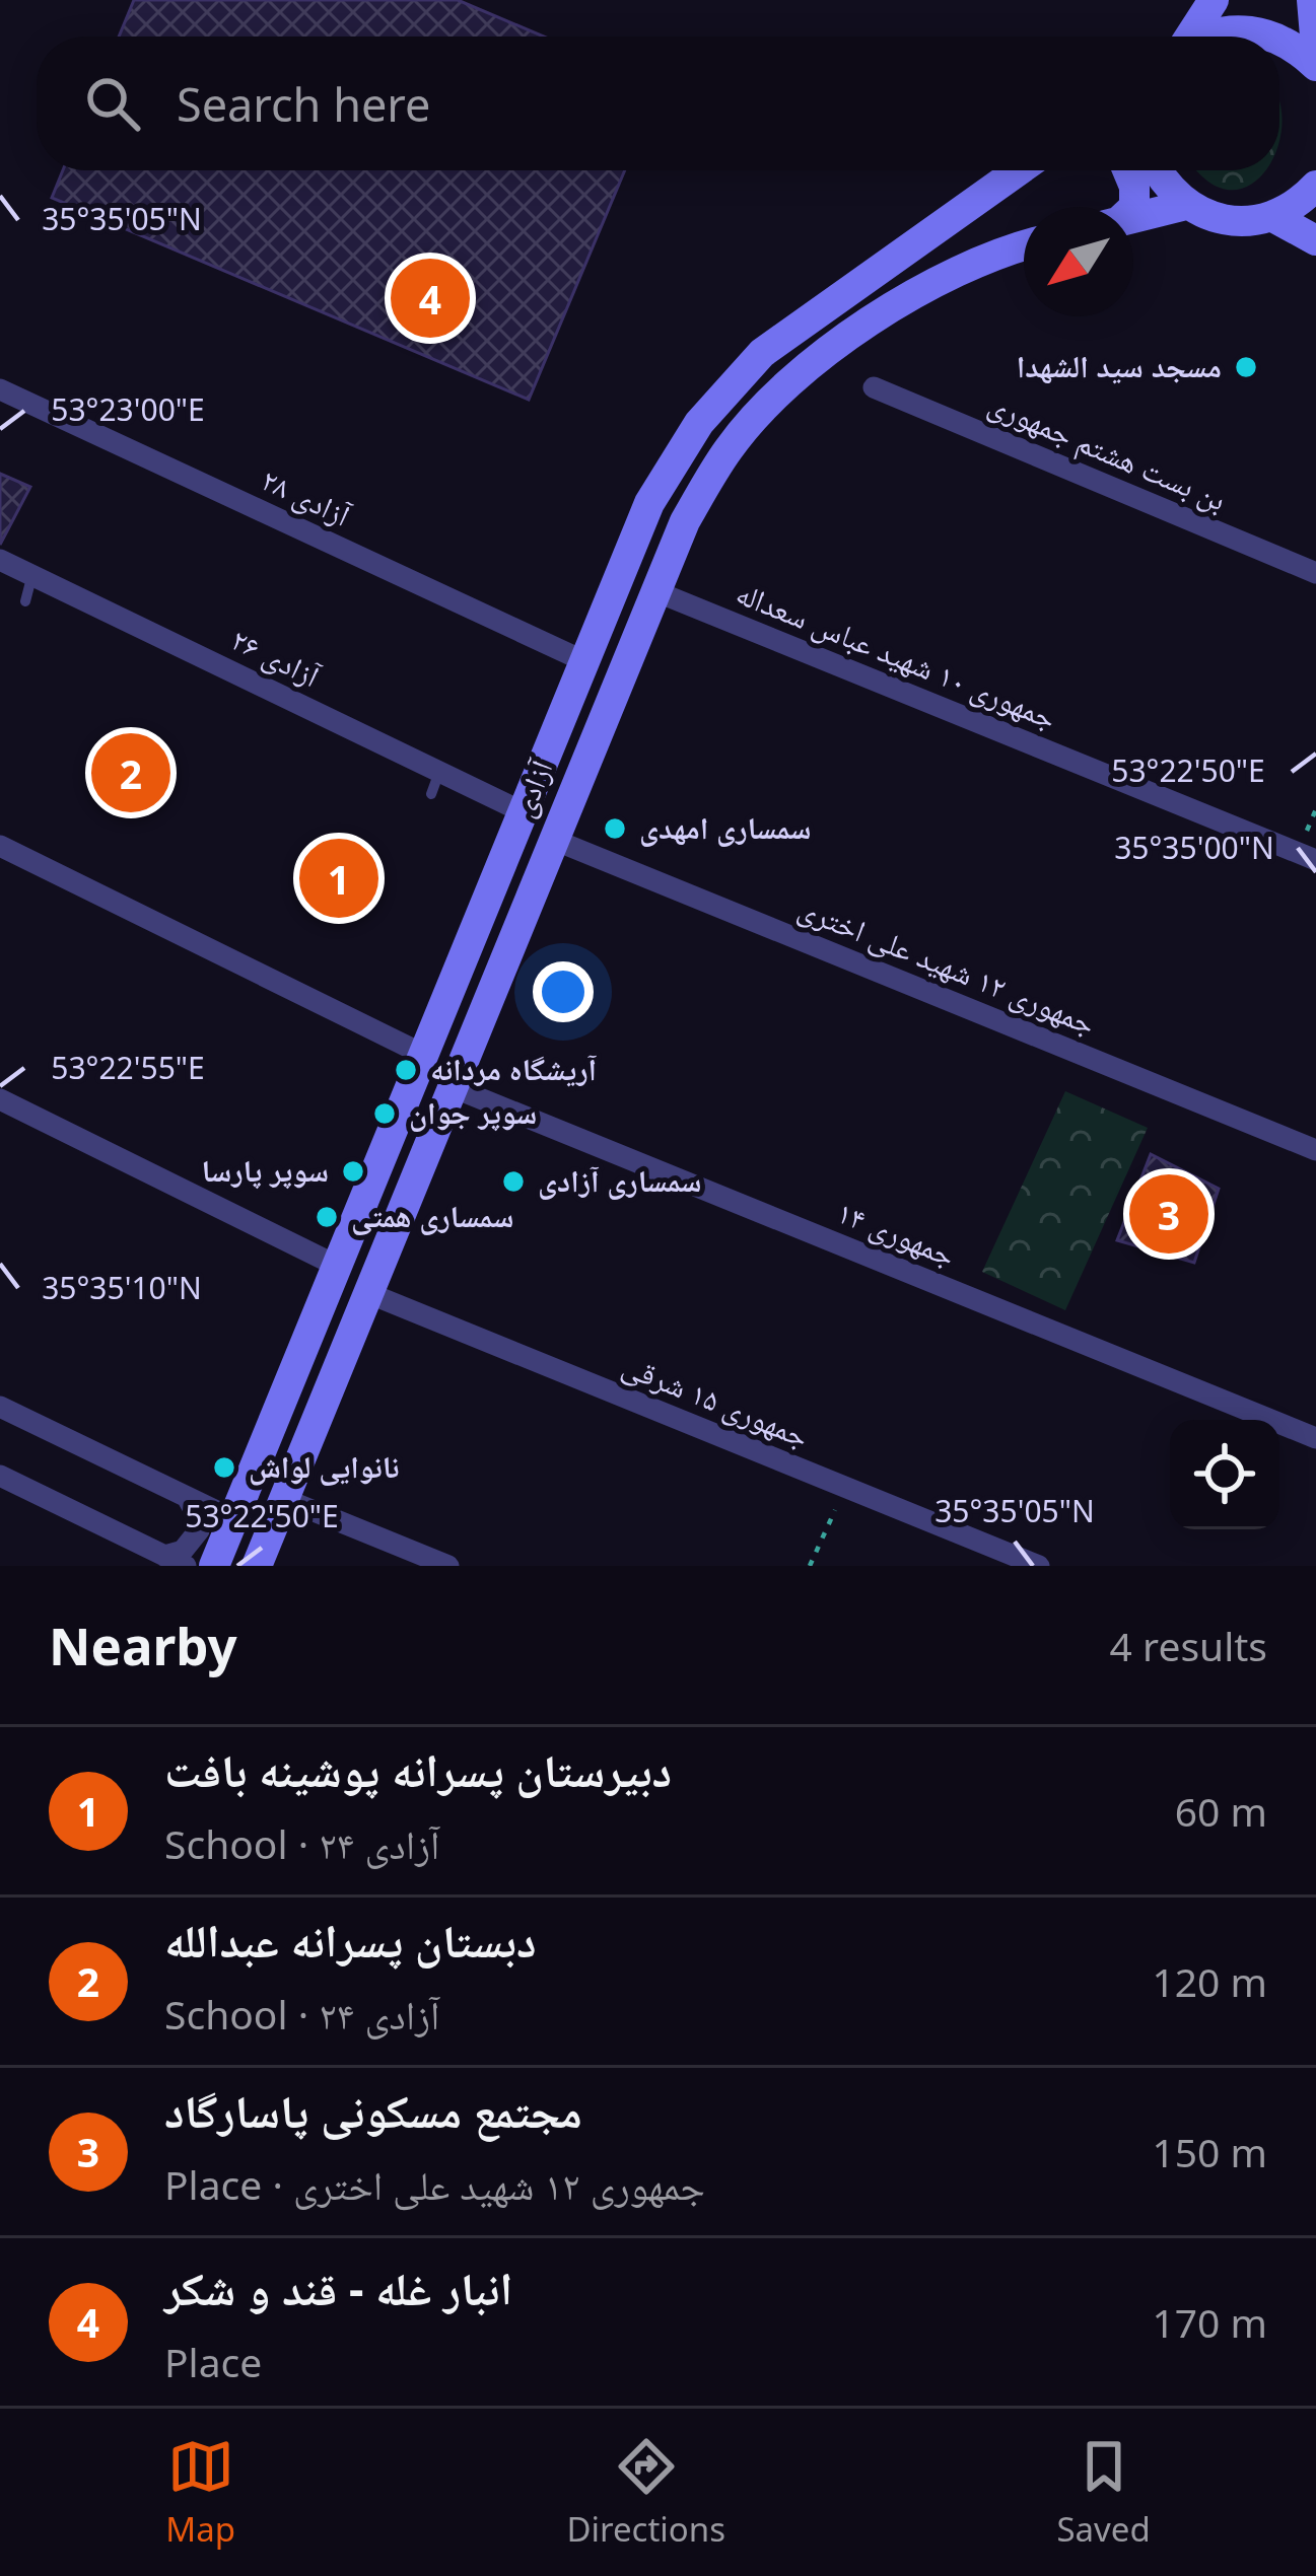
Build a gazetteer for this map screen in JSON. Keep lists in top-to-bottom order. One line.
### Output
{"streets":{"street":["بن بست هشتم جمهوری","آزادی ۲۸","جمهوری ۱۰ شهید عباس سعداله","آزادی ۲۶","آزادی","جمهوری ۱۲ شهید علی اختری","جمهوری ۱۴","جمهوری ۱۵ شرقی"]},"crossings":[["آزادی ۲۸","آزادی"],["جمهوری ۱۰ شهید عباس سعداله","آزادی"],["آزادی ۲۶","آزادی"],["آزادی","جمهوری ۱۲ شهید علی اختری"],["آزادی","جمهوری ۱۴"],["آزادی","جمهوری ۱۵ شرقی"]],"places":["مسجد سید الشهدا","سمساری امهدی","آریشگاه مردانه","سوپر جوان","سوپر پارسا","سمساری آزادی","سمساری همتی","نانوایی لواش"],"north":"bottom left","page":{"search":"Search here","pins":["4","2","1","3"],"heading":["Nearby","4 results"],"list":[{"mark":"1","name":"دبیرستان پسرانه پوشینه بافت","note":"School · آزادی ۲۴","value":"60 m"},{"mark":"2","name":"دبستان پسرانه عبدالله","note":"School · آزادی ۲۴","value":"120 m"},{"mark":"3","name":"مجتمع مسکونی پاسارگاد","note":"Place · جمهوری ۱۲ شهید علی اختری","value":"150 m"},{"mark":"4","name":"انبار غله - قند و شکر","note":"Place","value":"170 m"}],"nav":["Map","Directions","Saved"]},"coordinates":["35°35'05\"N","53°23'00\"E","53°22'50\"E","35°35'00\"N","53°22'55\"E","35°35'10\"N"]}
